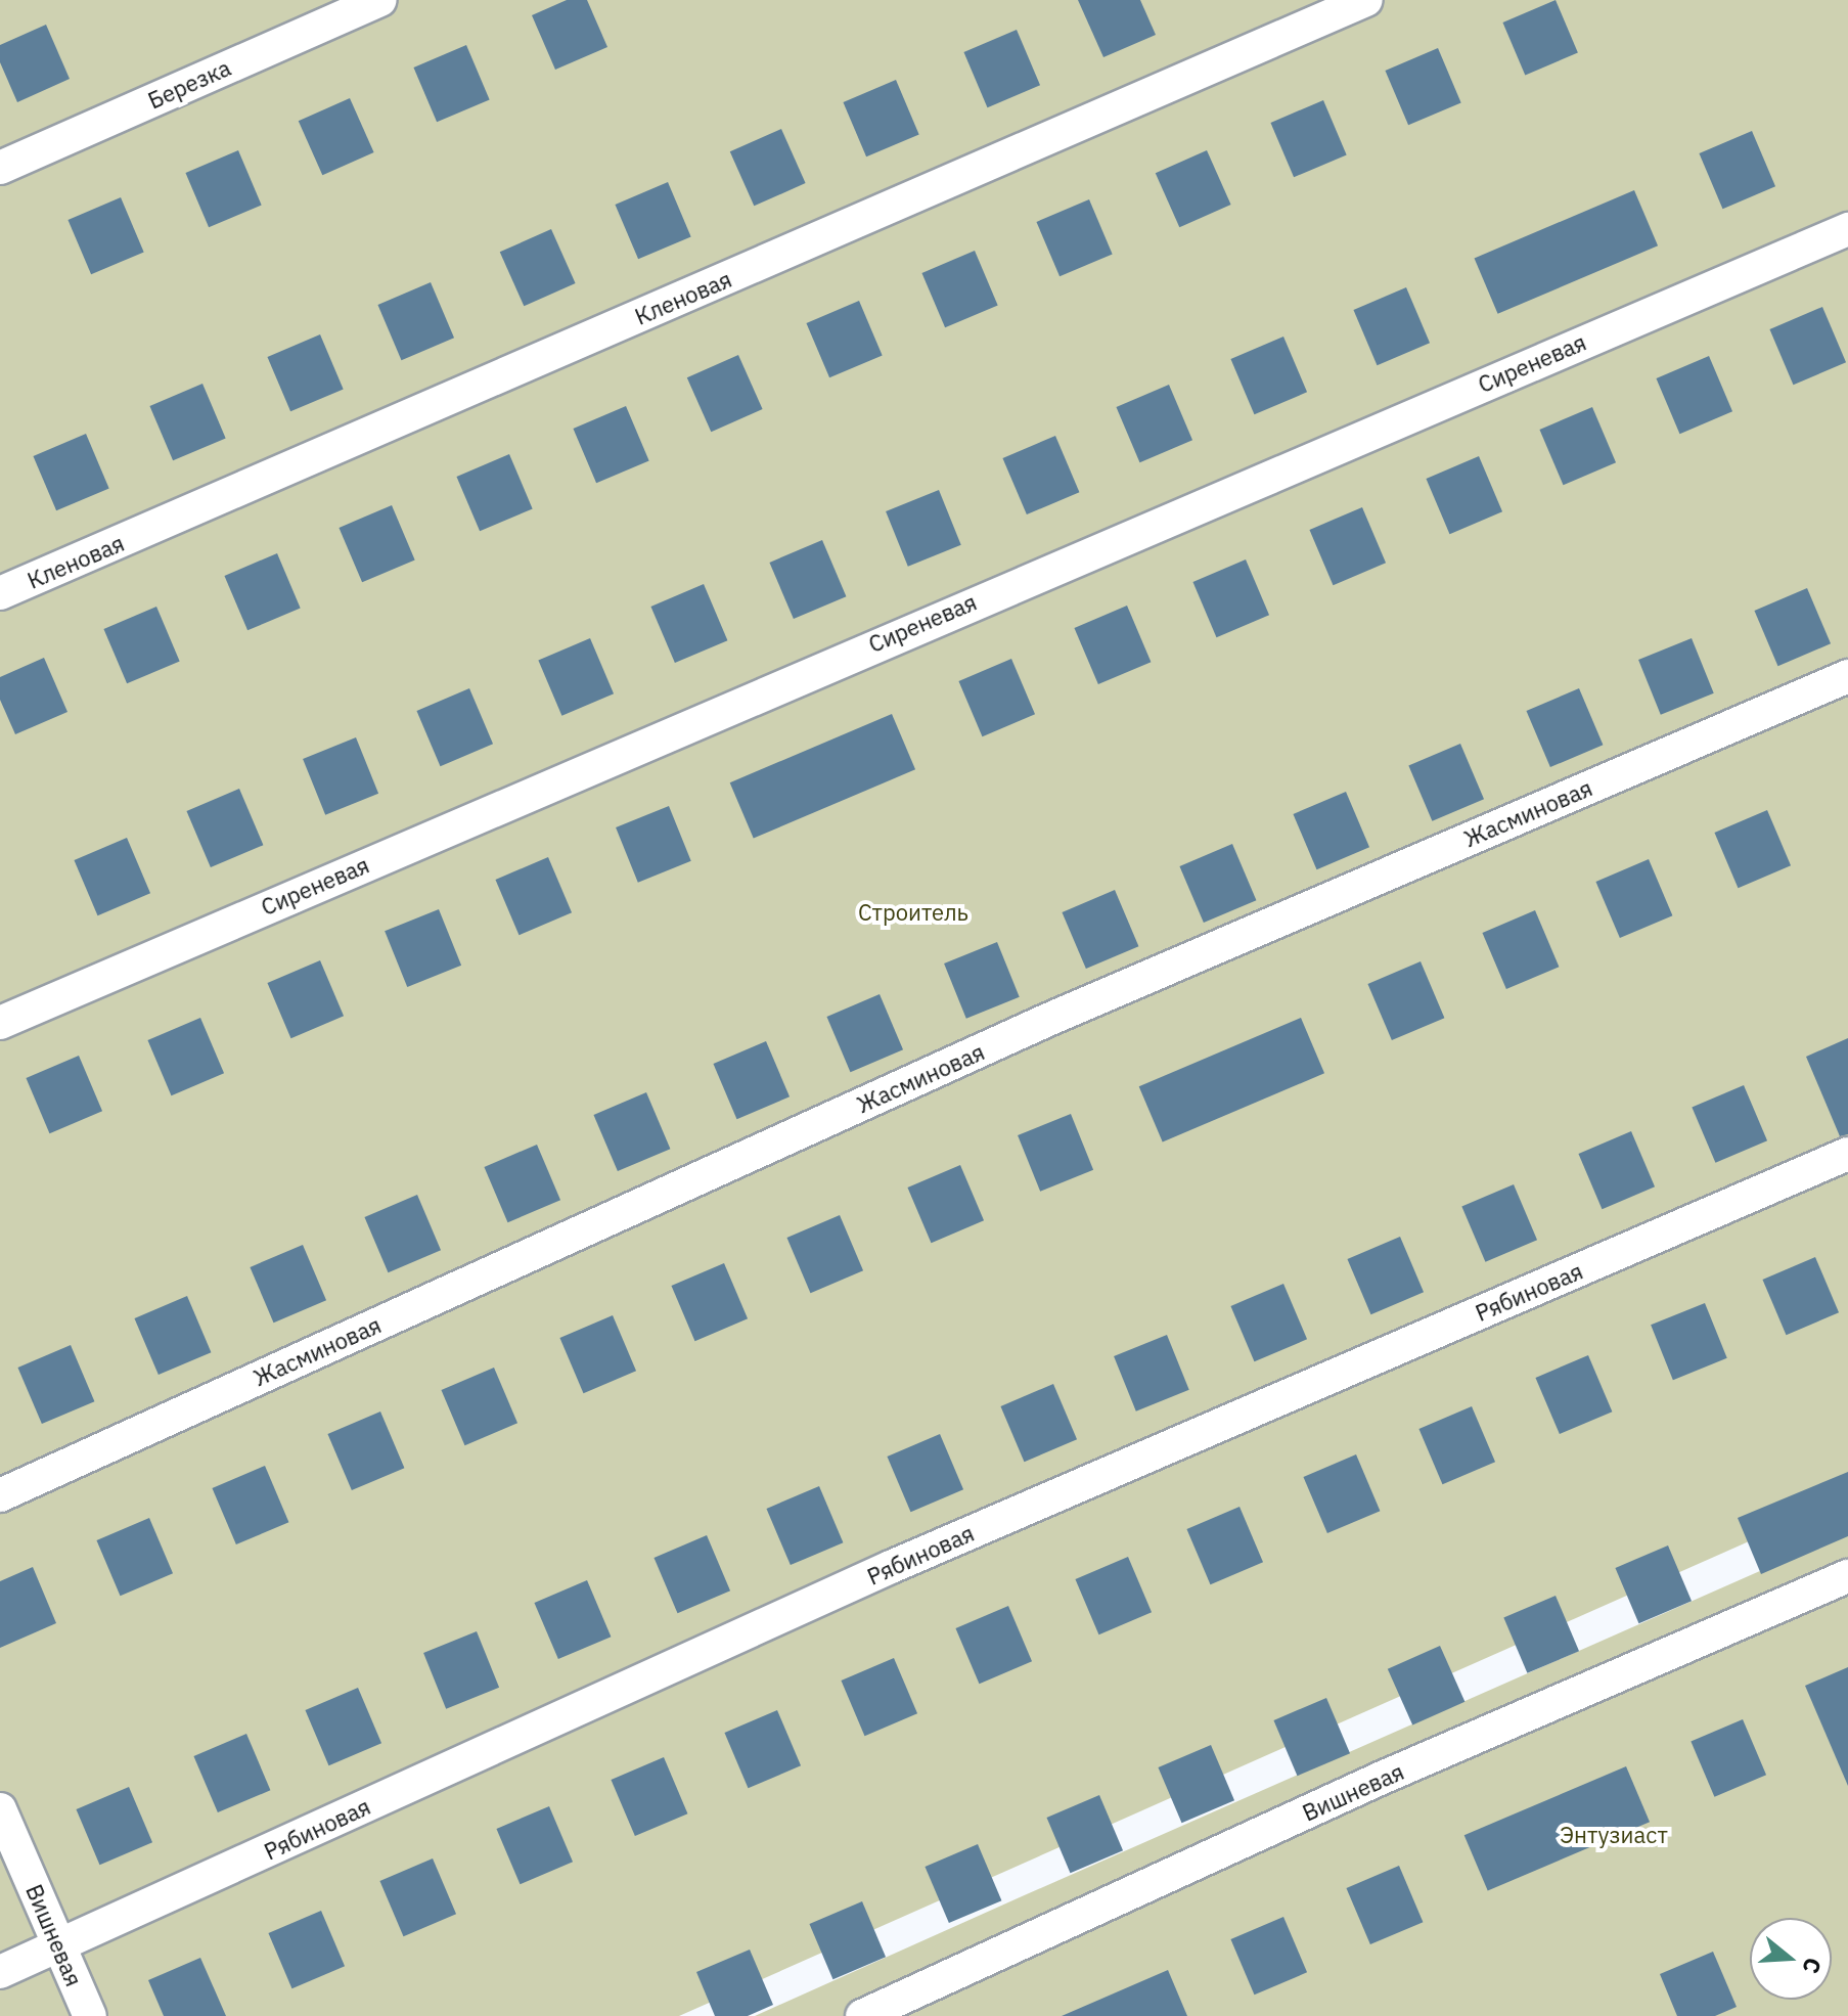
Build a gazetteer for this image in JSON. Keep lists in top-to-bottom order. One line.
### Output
{"streets":{"street":["Березка","Кленовая","Сиреневая","Жасминовая","Рябиновая","Вишневая"]},"crossings":[["Рябиновая","Вишневая"]],"parks":["Строитель","Энтузиаст"],"north":"right"}
